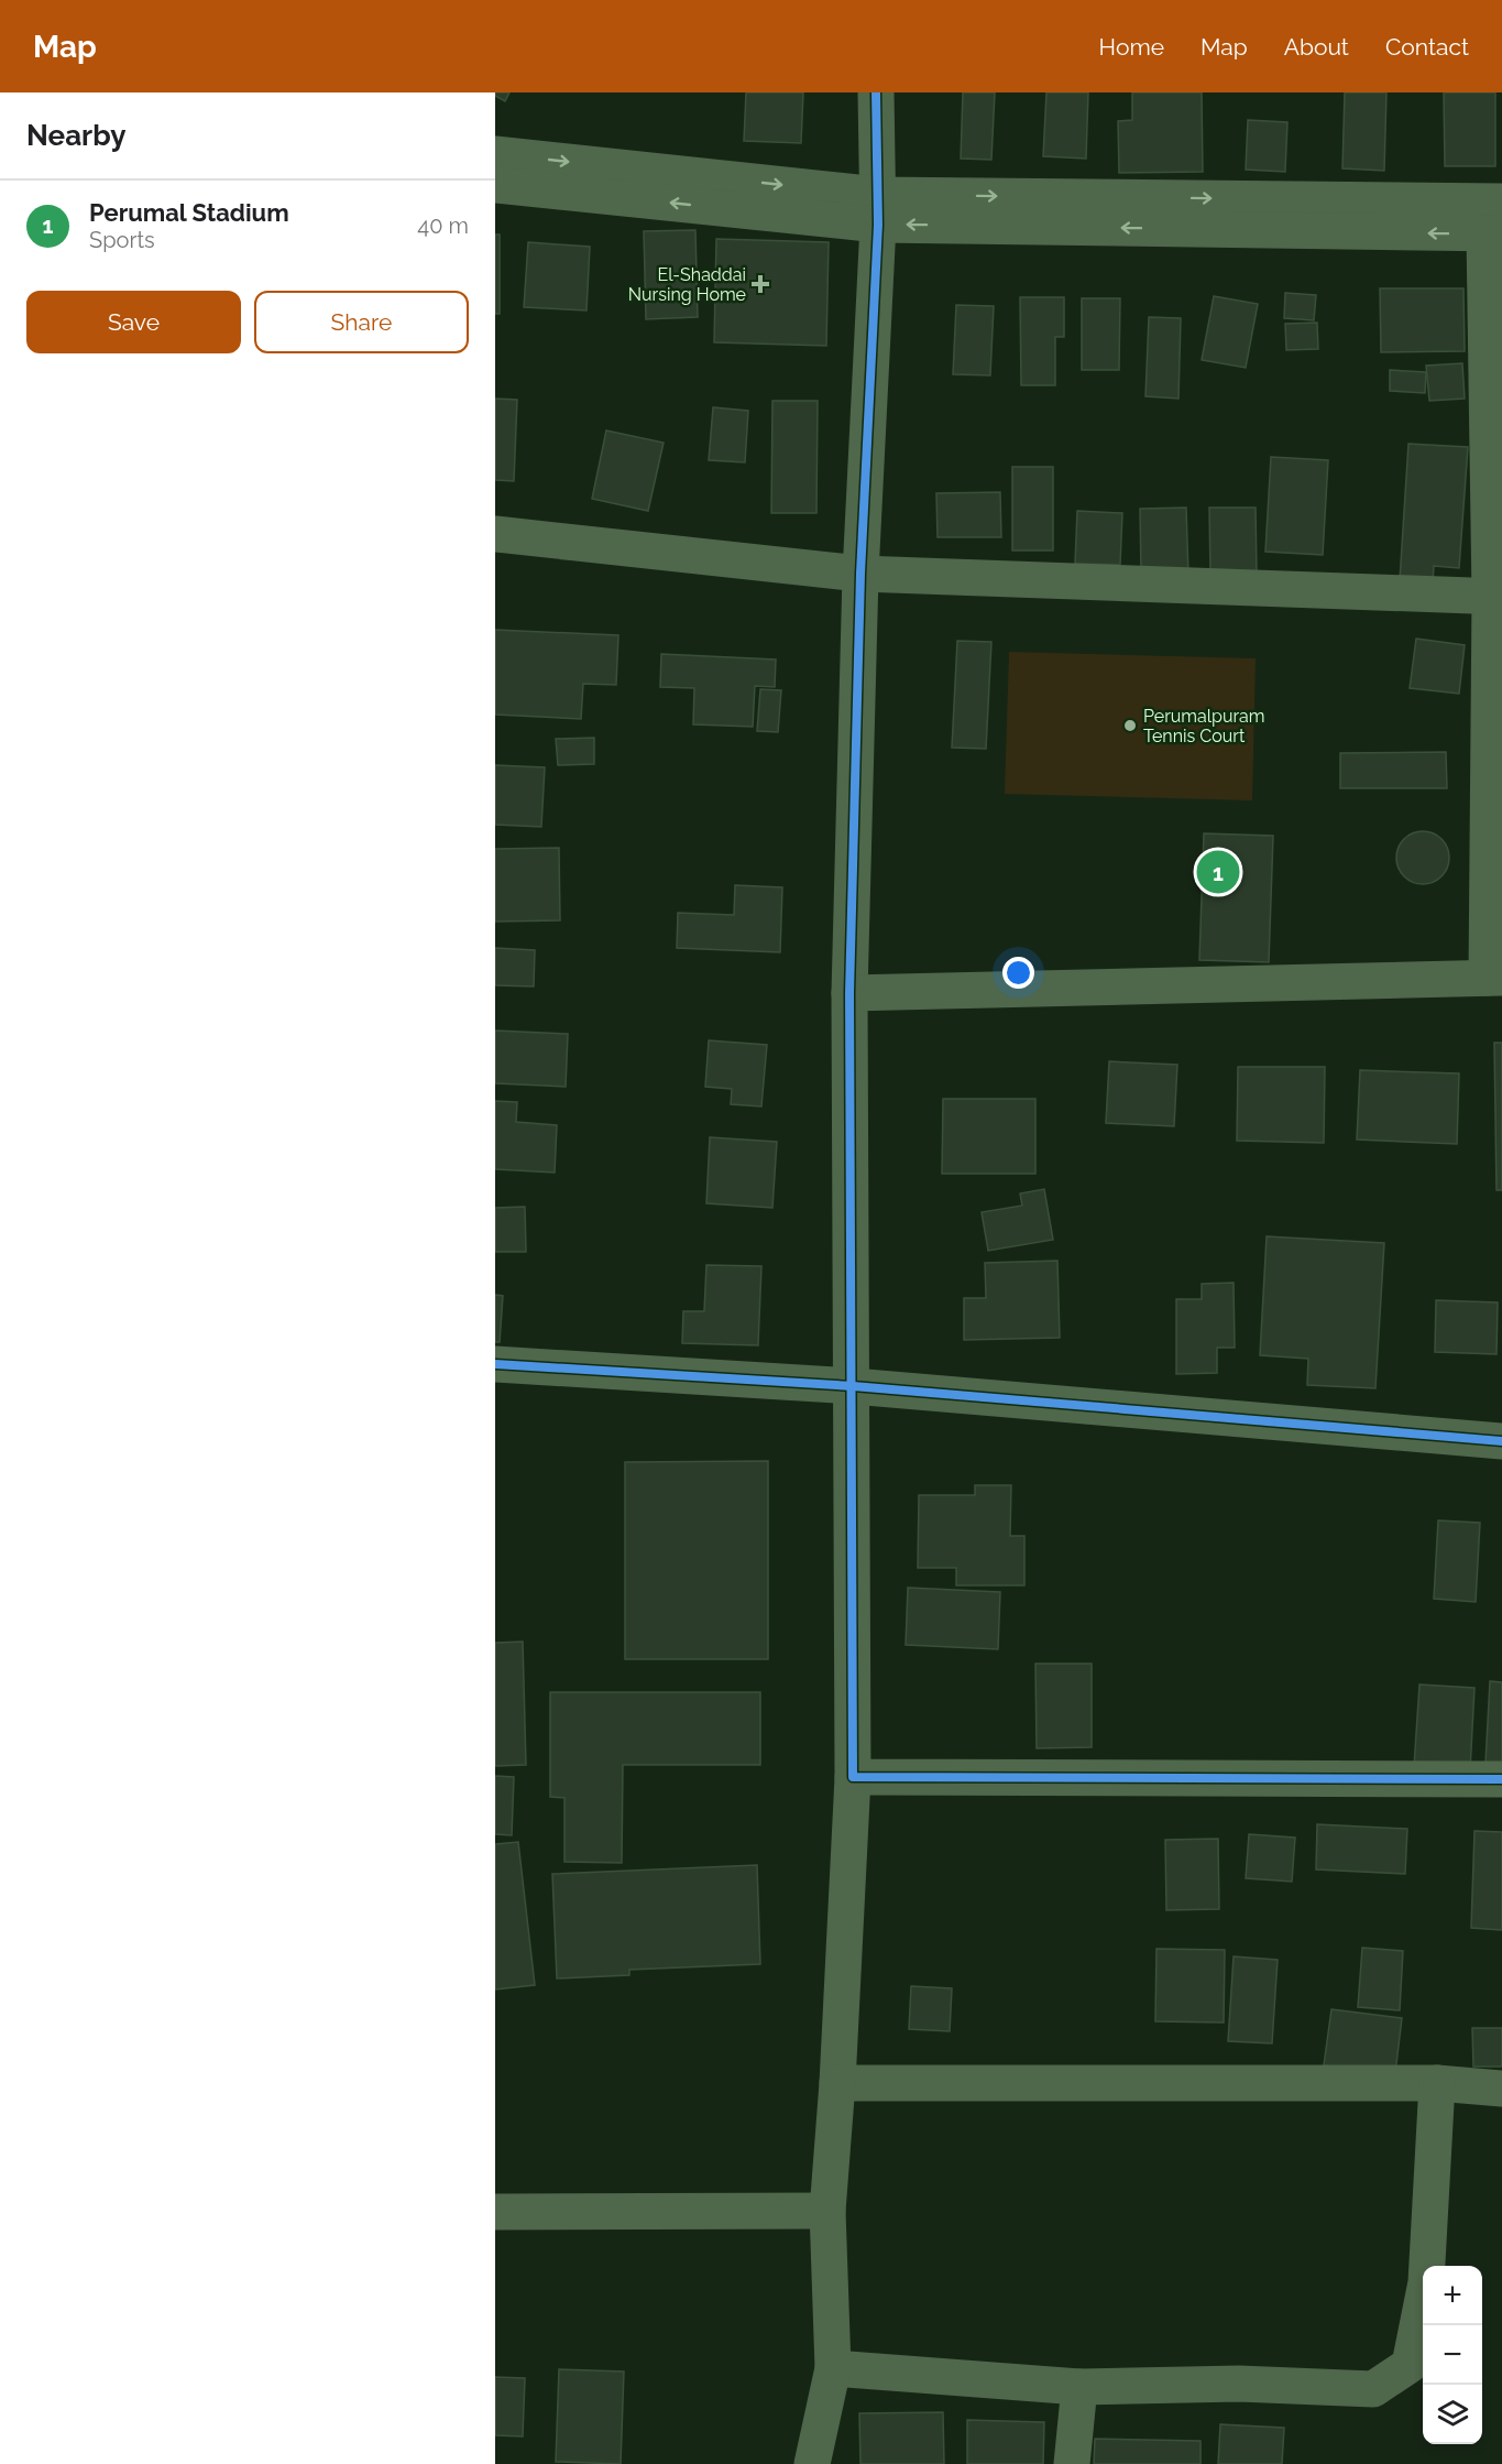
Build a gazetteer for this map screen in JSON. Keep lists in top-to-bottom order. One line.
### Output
{"places":{"health":["El-Shaddai Nursing Home"],"other":["Perumalpuram Tennis Court"]},"page":{"header":"Map","nav":["Home","Map","About","Contact"],"heading":"Nearby","list":[{"mark":"1","name":"Perumal Stadium","note":"Sports","value":"40 m"}],"buttons":["Save","Share"],"pins":"1","map_buttons":["+","−"]}}
